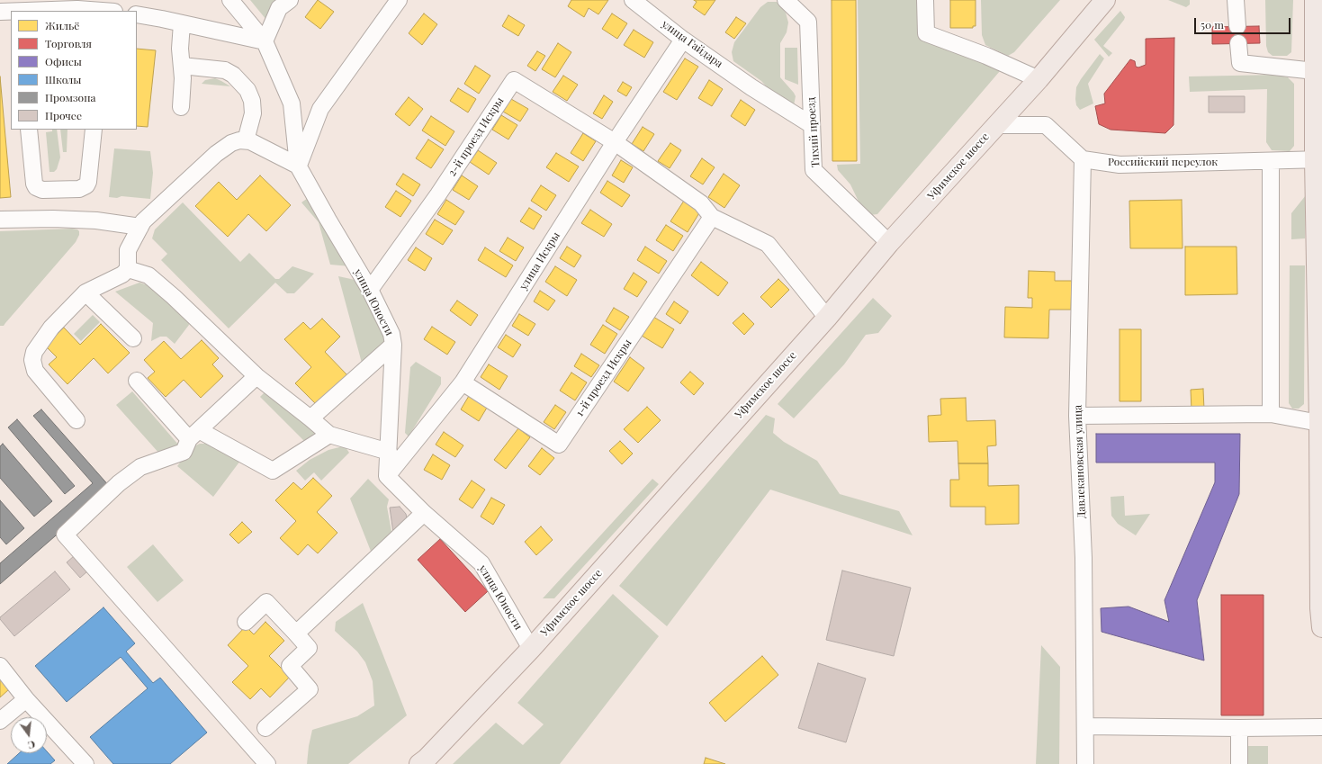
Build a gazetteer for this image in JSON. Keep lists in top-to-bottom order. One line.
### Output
{"streets":{"main road":["Уфимское шоссе"],"street":["улица Гайдара","Тихий проезд","2-й проезд Искры","Российский переулок","улица Искры","улица Юности","1-й проезд Искры","Давлекановская улица"]},"crossings":[["улица Гайдара","Тихий проезд"],["улица Гайдара","улица Искры"],["Тихий проезд","Уфимское шоссе"],["2-й проезд Искры","улица Искры"],["2-й проезд Искры","улица Юности"],["Российский переулок","Давлекановская улица"],["Уфимское шоссе","улица Юности"],["улица Искры","улица Юности"],["улица Искры","1-й проезд Искры"]],"legend":["Жильё","Торговля","Офисы","Школы","Промзона","Прочее"],"scale_bar":"50 m","north":"bottom"}
